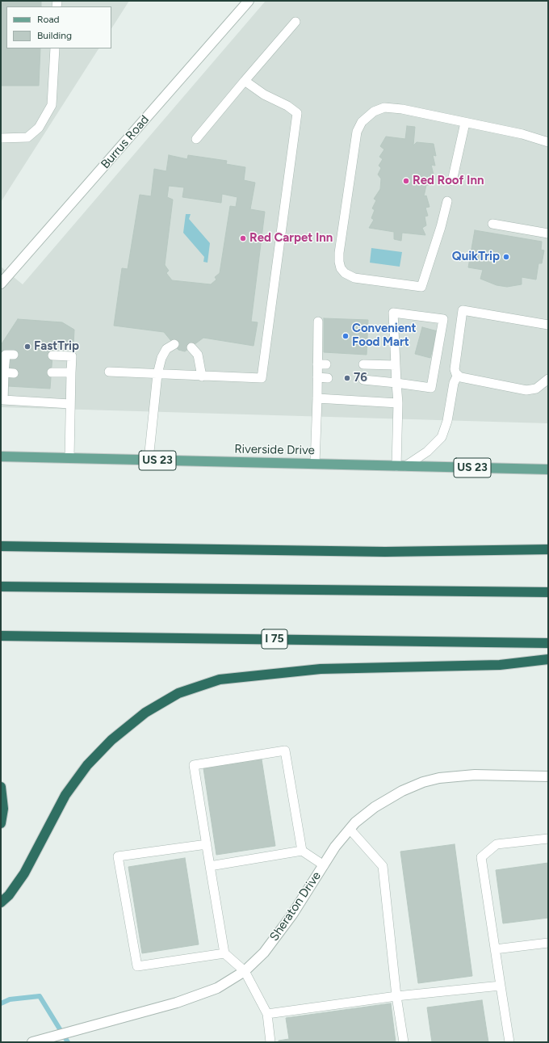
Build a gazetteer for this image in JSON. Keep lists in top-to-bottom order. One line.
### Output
{"streets":{"highway":["I 75"],"main road":["Riverside Drive","US 23"],"street":["Burrus Road","Sheraton Drive"]},"places":["Red Roof Inn","Red Carpet Inn","QuikTrip","Convenient Food Mart","FastTrip","76"],"legend":["Road","Building"]}
